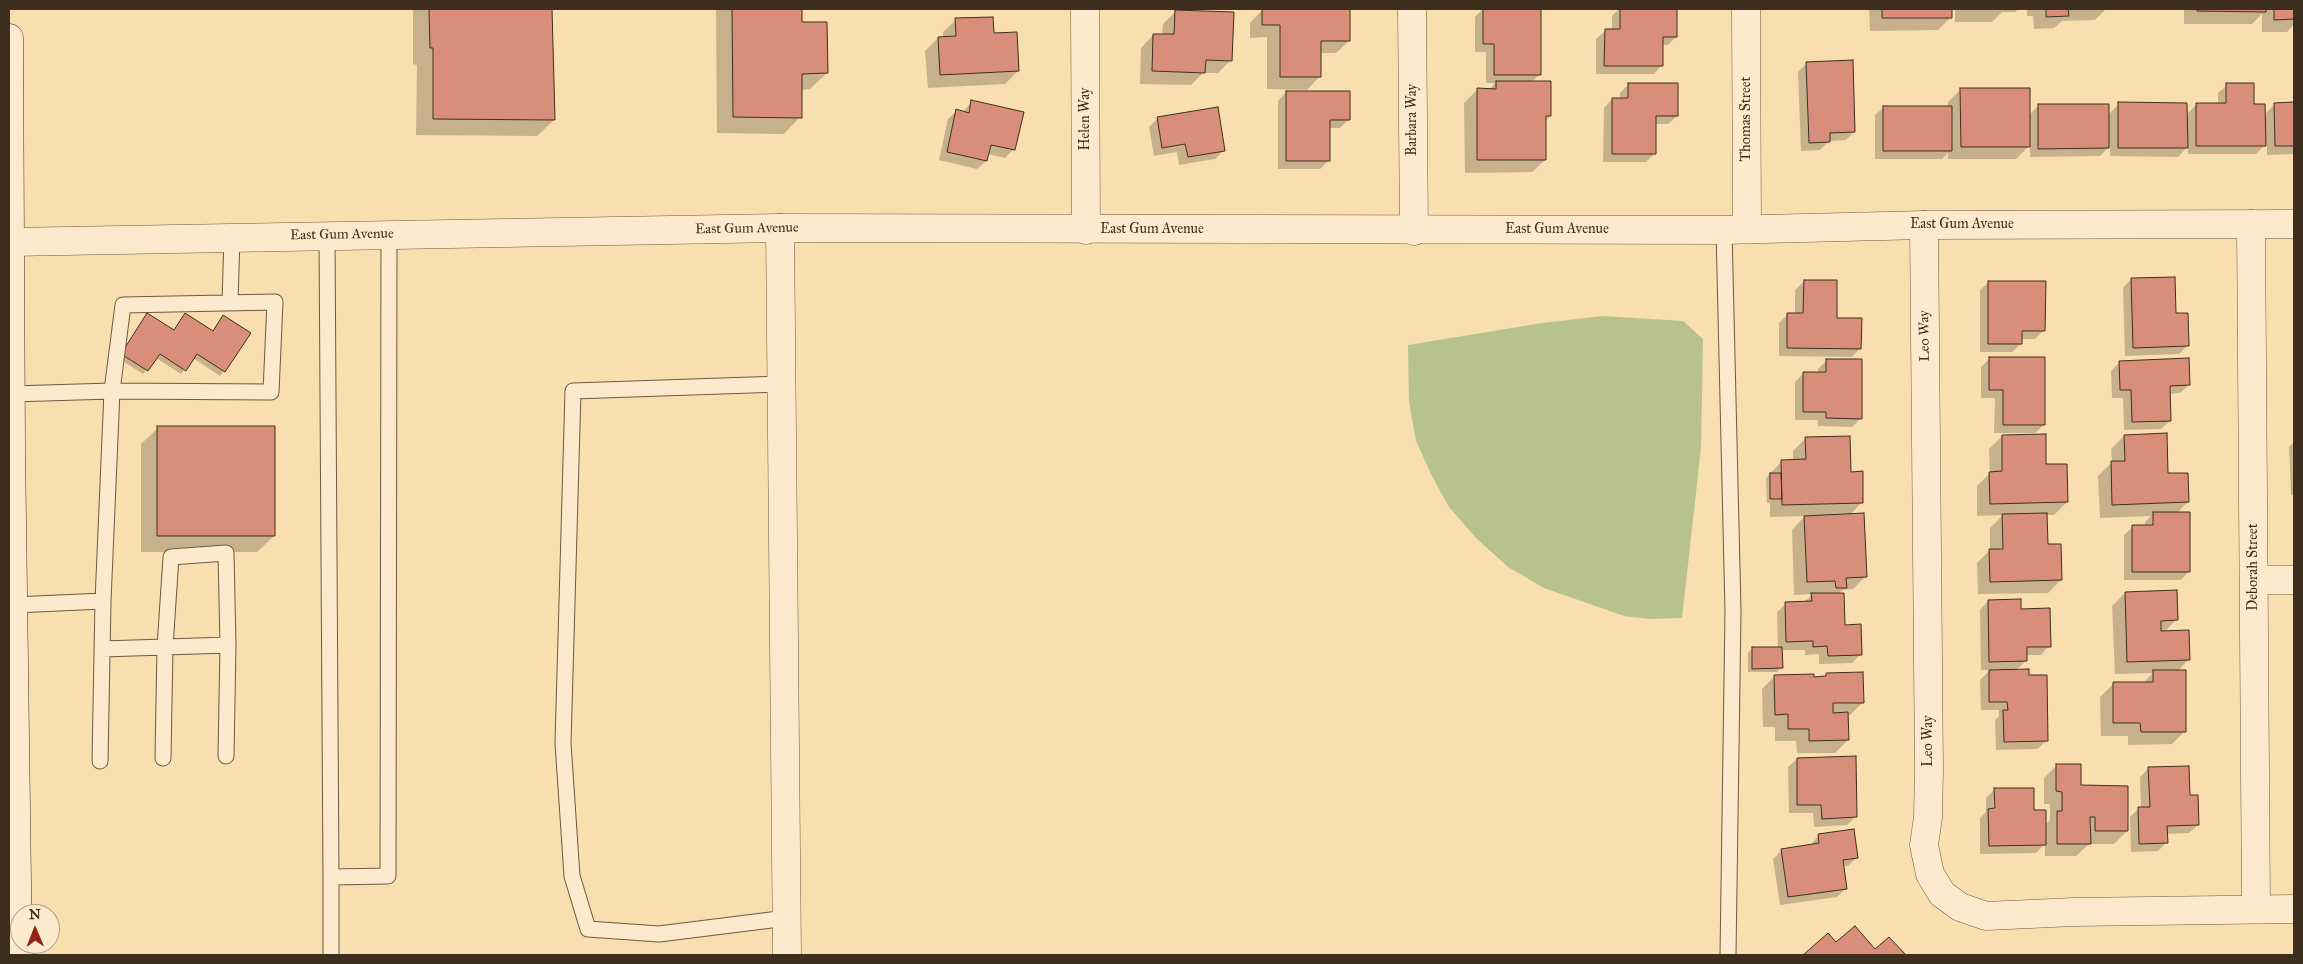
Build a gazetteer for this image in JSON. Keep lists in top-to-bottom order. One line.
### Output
{"streets":{"street":["Helen Way","Thomas Street","Barbara Way","East Gum Avenue","Leo Way","Deborah Street"]},"crossings":[["Helen Way","East Gum Avenue"],["Thomas Street","East Gum Avenue"],["Barbara Way","East Gum Avenue"],["East Gum Avenue","Leo Way"],["East Gum Avenue","Deborah Street"],["Leo Way","Deborah Street"]],"north":"top"}
